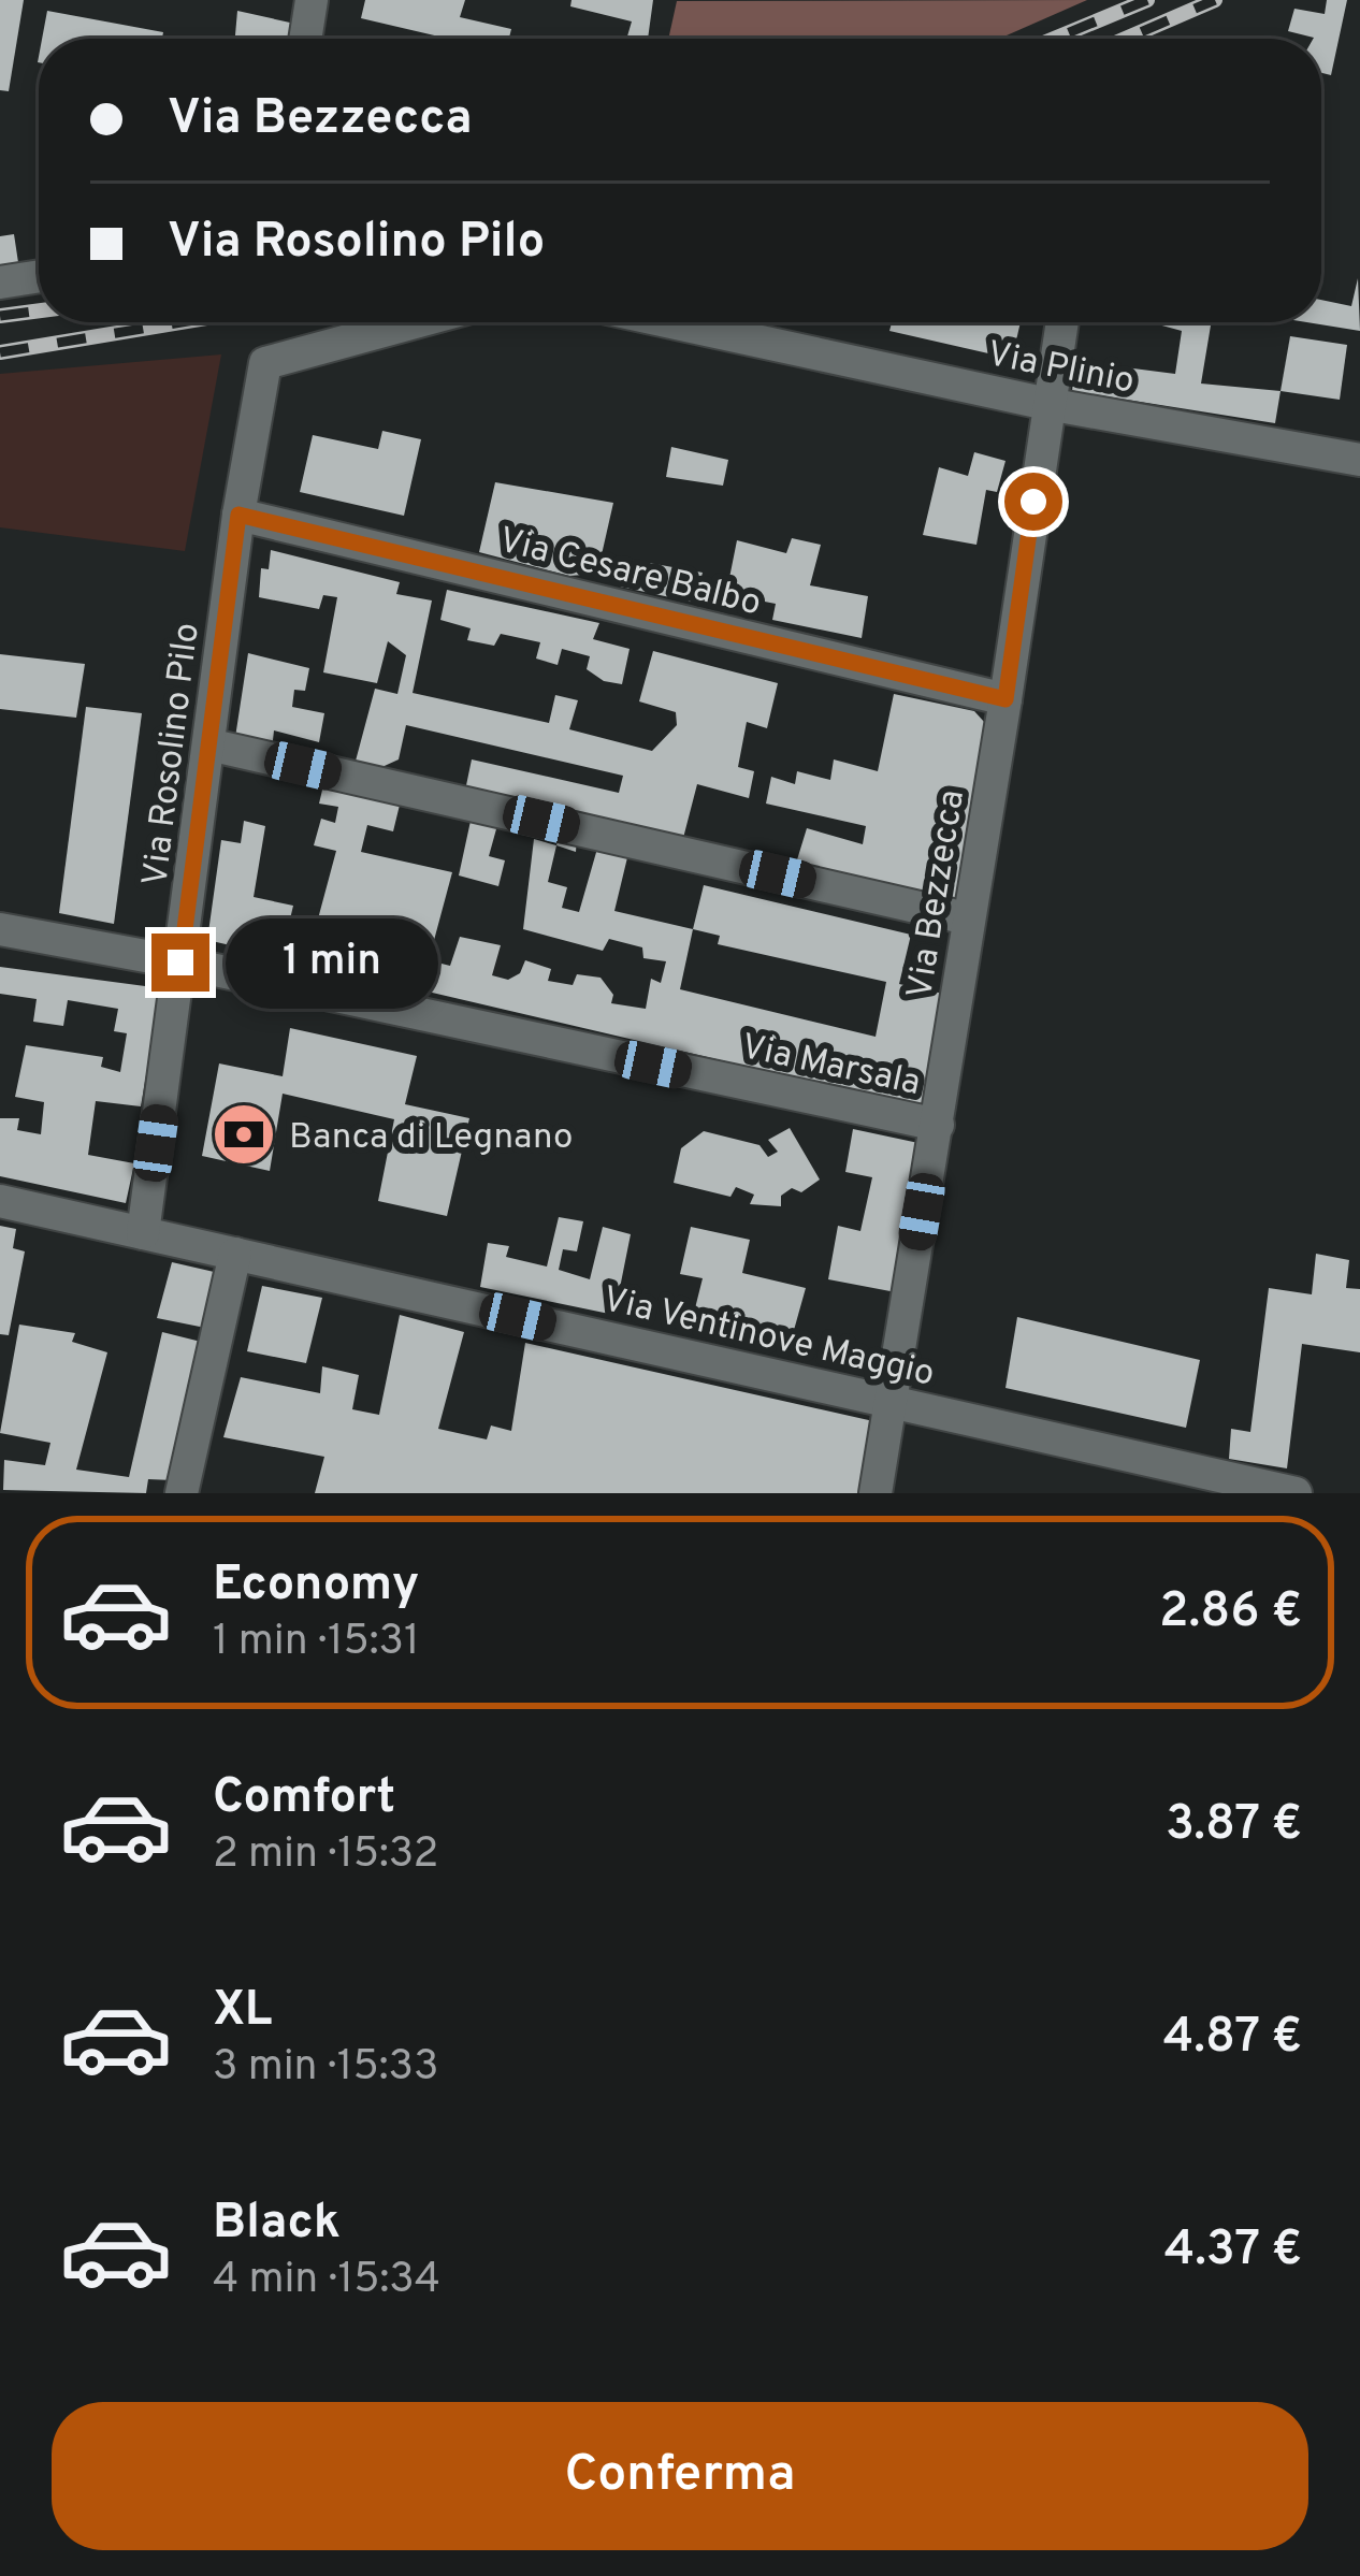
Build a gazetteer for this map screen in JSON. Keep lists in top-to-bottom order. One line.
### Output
{"streets":{"street":["Via Plinio","Via Cesare Balbo","Via Rosolino Pilo","Via Bezzecca","Via Marsala","Via Ventinove Maggio"]},"crossings":[["Via Plinio","Via Bezzecca"],["Via Cesare Balbo","Via Rosolino Pilo"],["Via Cesare Balbo","Via Bezzecca"],["Via Rosolino Pilo","Via Marsala"],["Via Rosolino Pilo","Via Ventinove Maggio"],["Via Bezzecca","Via Marsala"],["Via Bezzecca","Via Ventinove Maggio"]],"places":{"bank":["Banca di Legnano"]},"page":{"banner":["Via Bezzecca","Via Rosolino Pilo"],"bubble":"1 min","list":[{"name":"Economy","note":"1 min · 15:31","value":"2.86 €"},{"name":"Comfort","note":"2 min · 15:32","value":"3.87 €"},{"name":"XL","note":"3 min · 15:33","value":"4.87 €"},{"name":"Black","note":"4 min · 15:34","value":"4.37 €"}],"buttons":"Conferma"}}
